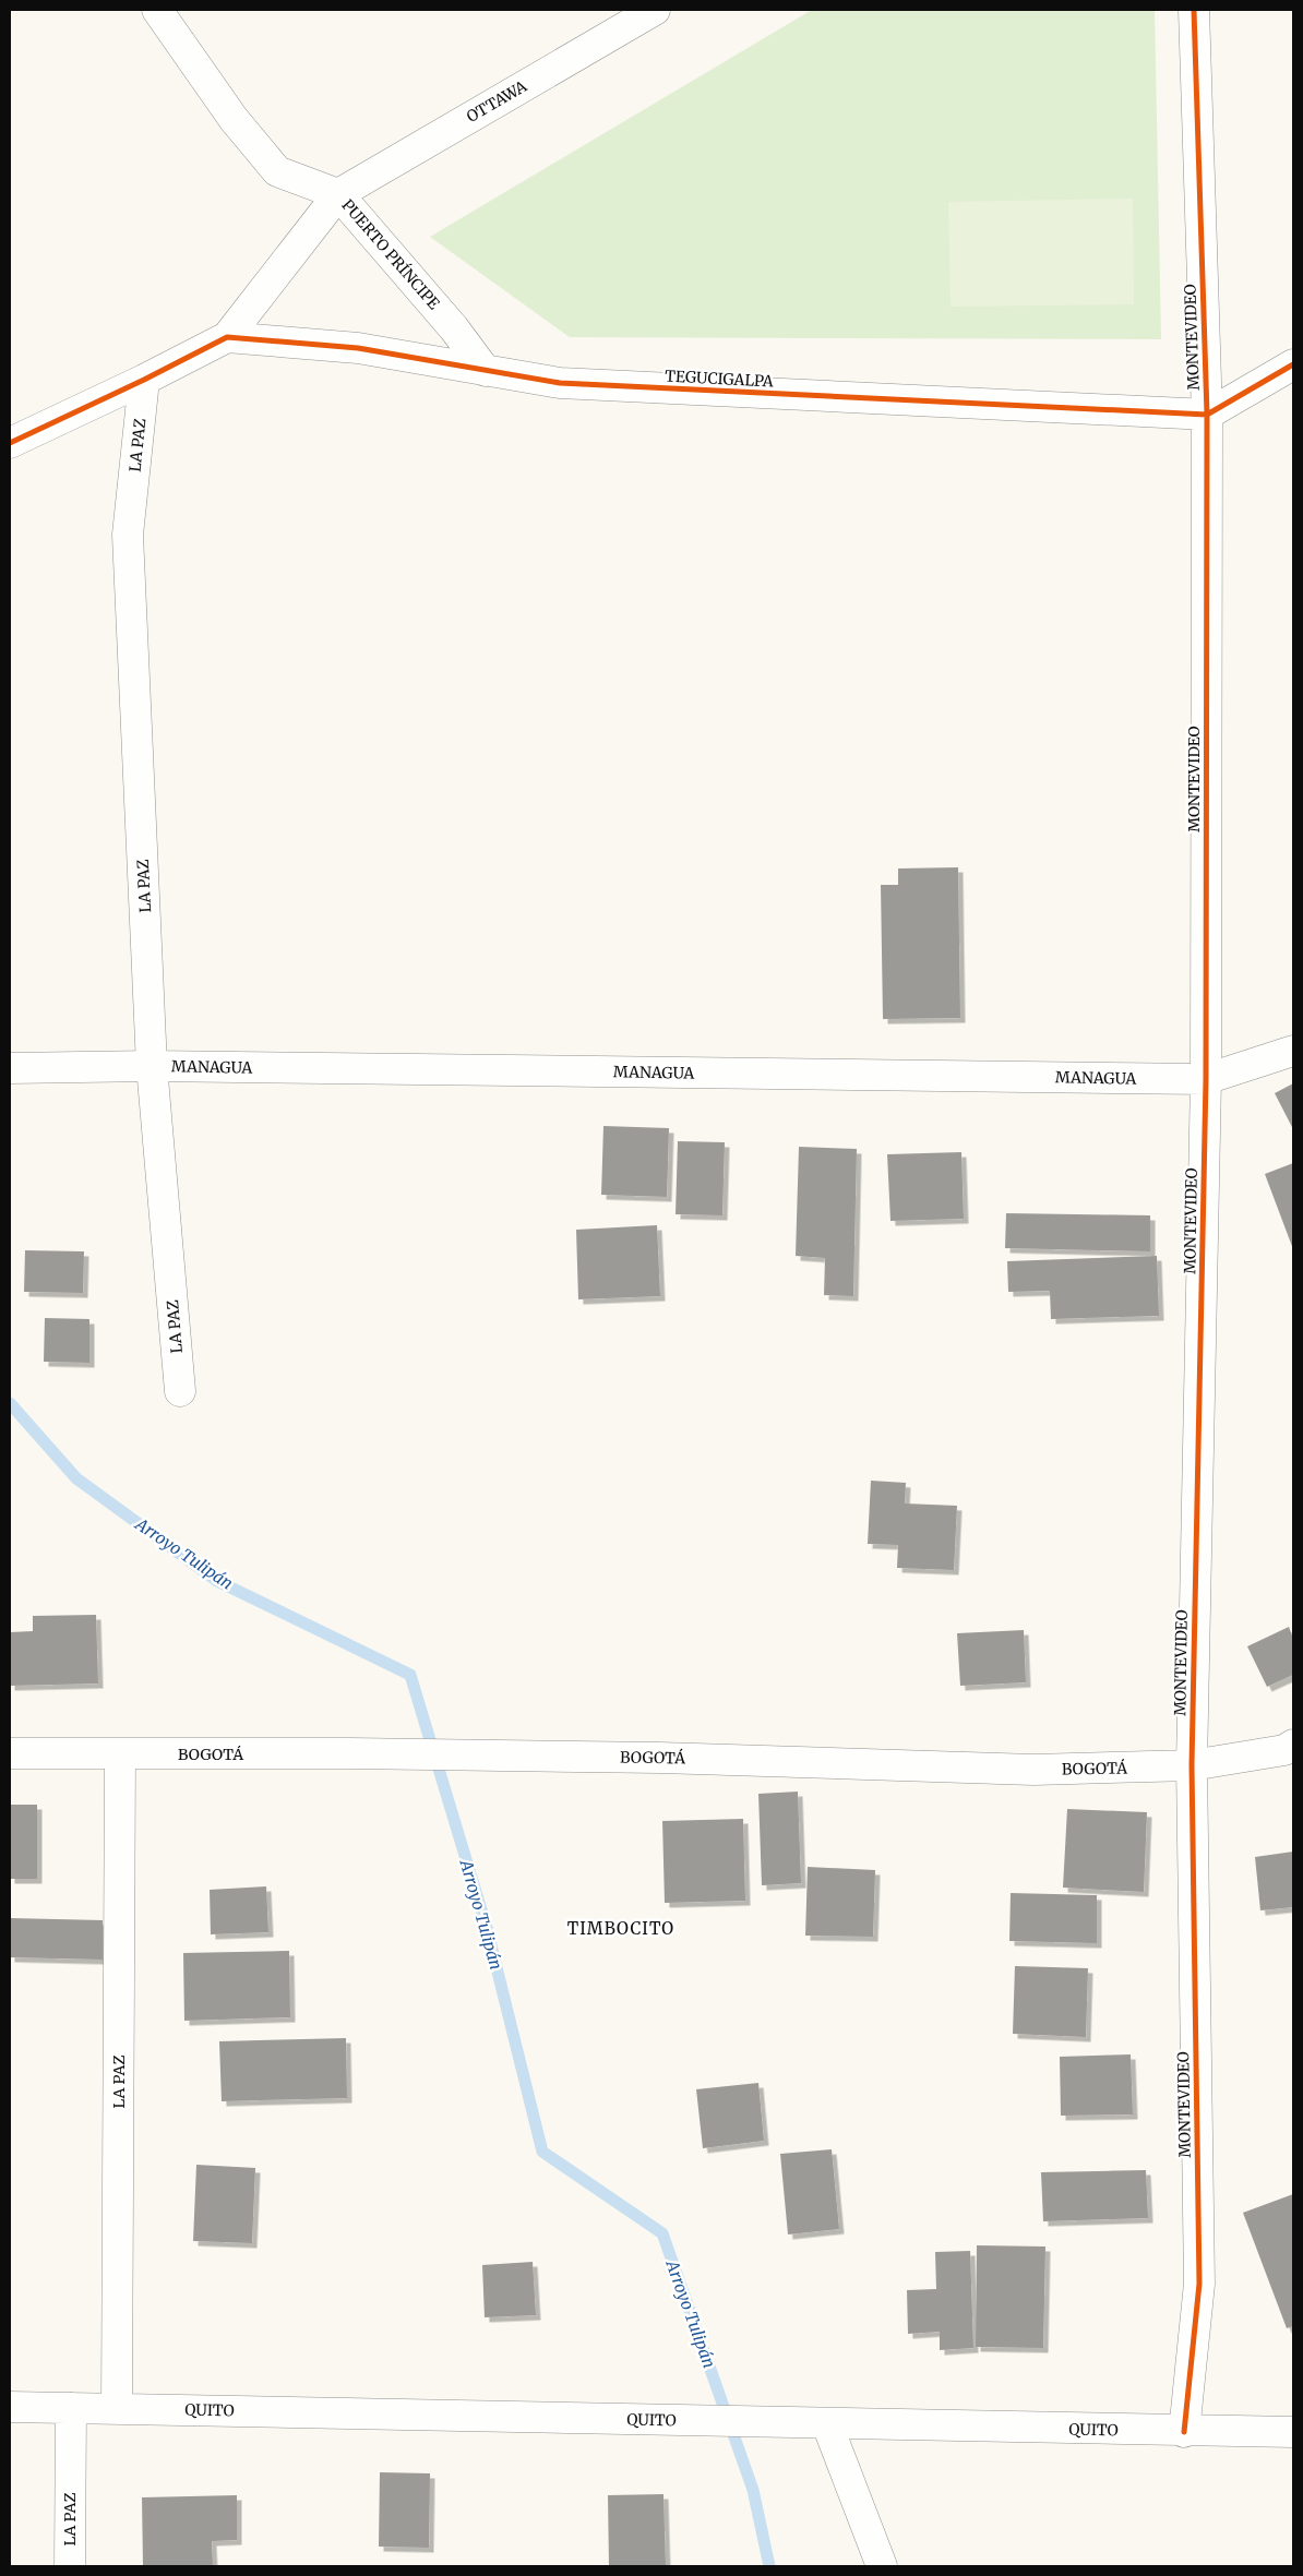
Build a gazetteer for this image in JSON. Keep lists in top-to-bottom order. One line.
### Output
{"streets":{"street":["OTTAWA","PUERTO PRÍNCIPE","MONTEVIDEO","TEGUCIGALPA","LA PAZ","MANAGUA","BOGOTÁ","QUITO"]},"crossings":[["OTTAWA","PUERTO PRÍNCIPE"],["PUERTO PRÍNCIPE","TEGUCIGALPA"],["MONTEVIDEO","TEGUCIGALPA"],["MONTEVIDEO","MANAGUA"],["MONTEVIDEO","BOGOTÁ"],["MONTEVIDEO","QUITO"],["LA PAZ","MANAGUA"],["LA PAZ","BOGOTÁ"],["LA PAZ","QUITO"]],"districts":["TIMBOCITO"],"water":["Arroyo Tulipán"]}
